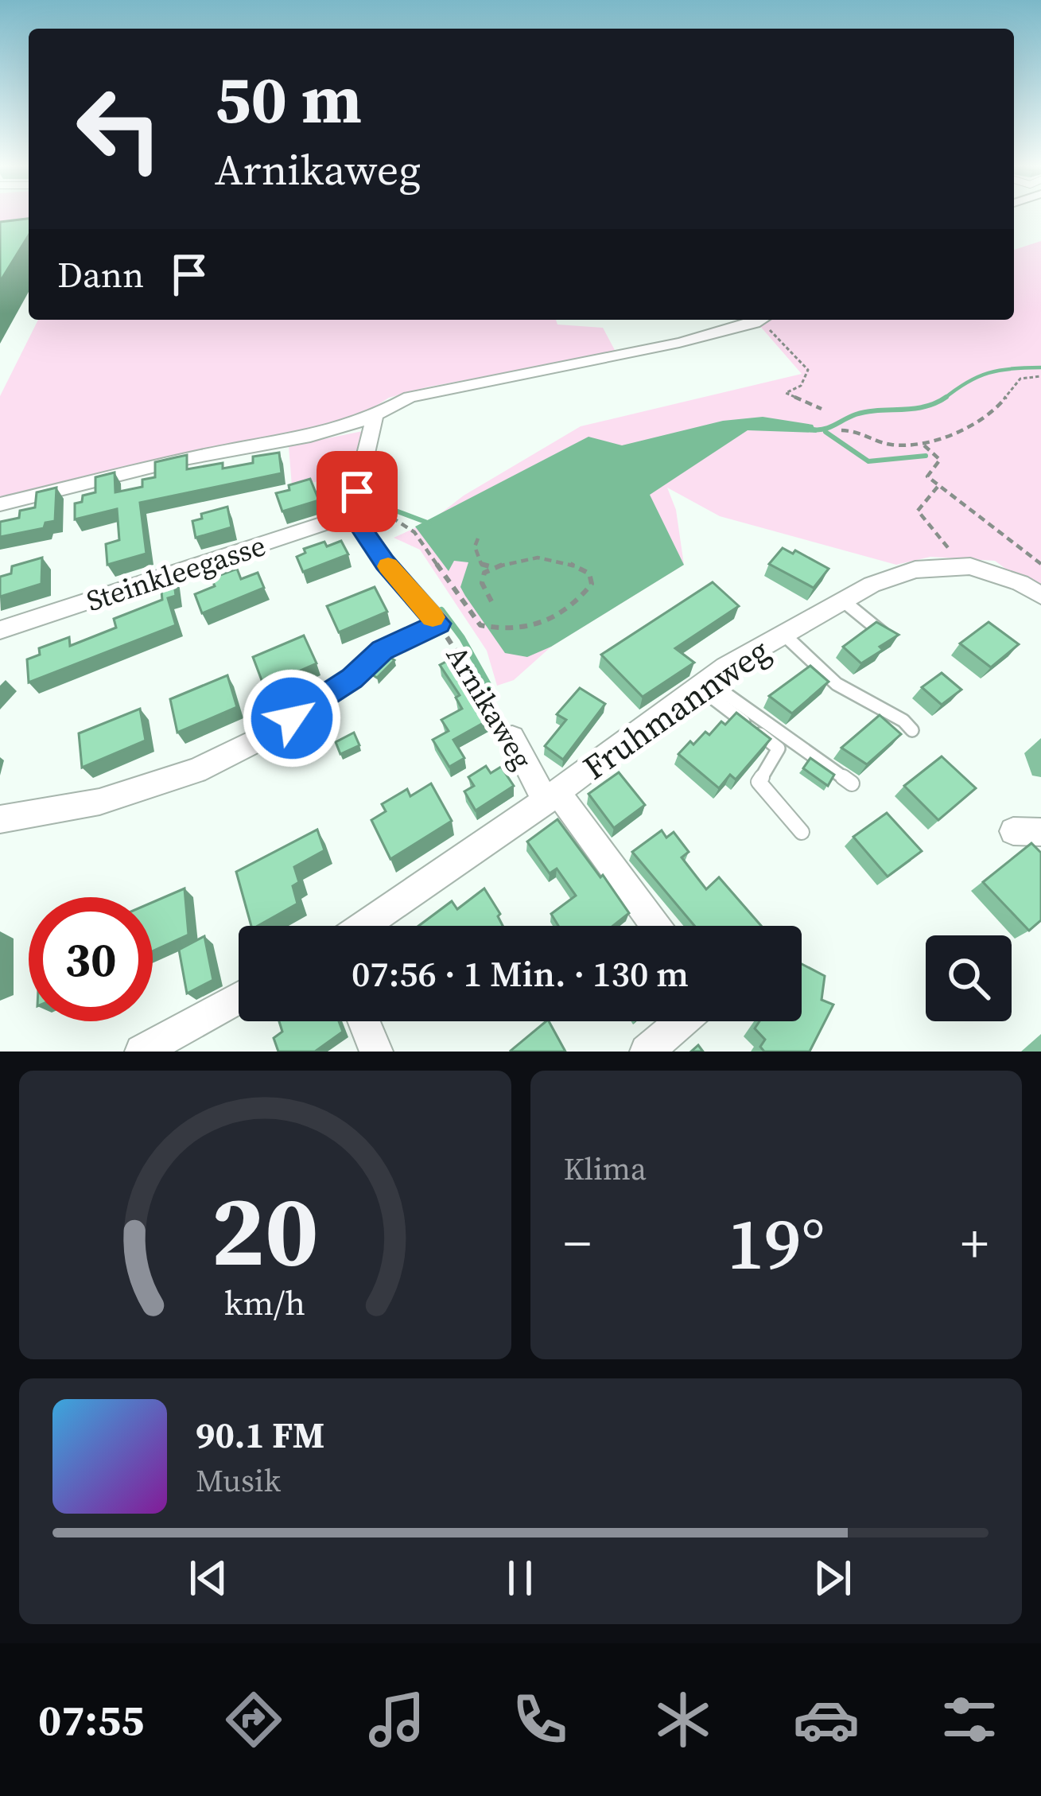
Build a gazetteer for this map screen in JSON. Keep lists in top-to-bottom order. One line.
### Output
{"streets":{"street":["Steinkleegasse","Arnikaweg","Fruhmannweg"]},"crossings":[["Steinkleegasse","Arnikaweg"],["Arnikaweg","Fruhmannweg"]],"page":{"turn":["50 m","Arnikaweg"],"then":"Dann","limit":"30","trip":"07:56 · 1 Min. · 130 m","tile":"Klima","heat":["−","19°","+"],"song":["90.1 FM","Musik"],"tabs":"07:55","gauge":["20","km/h"]}}
